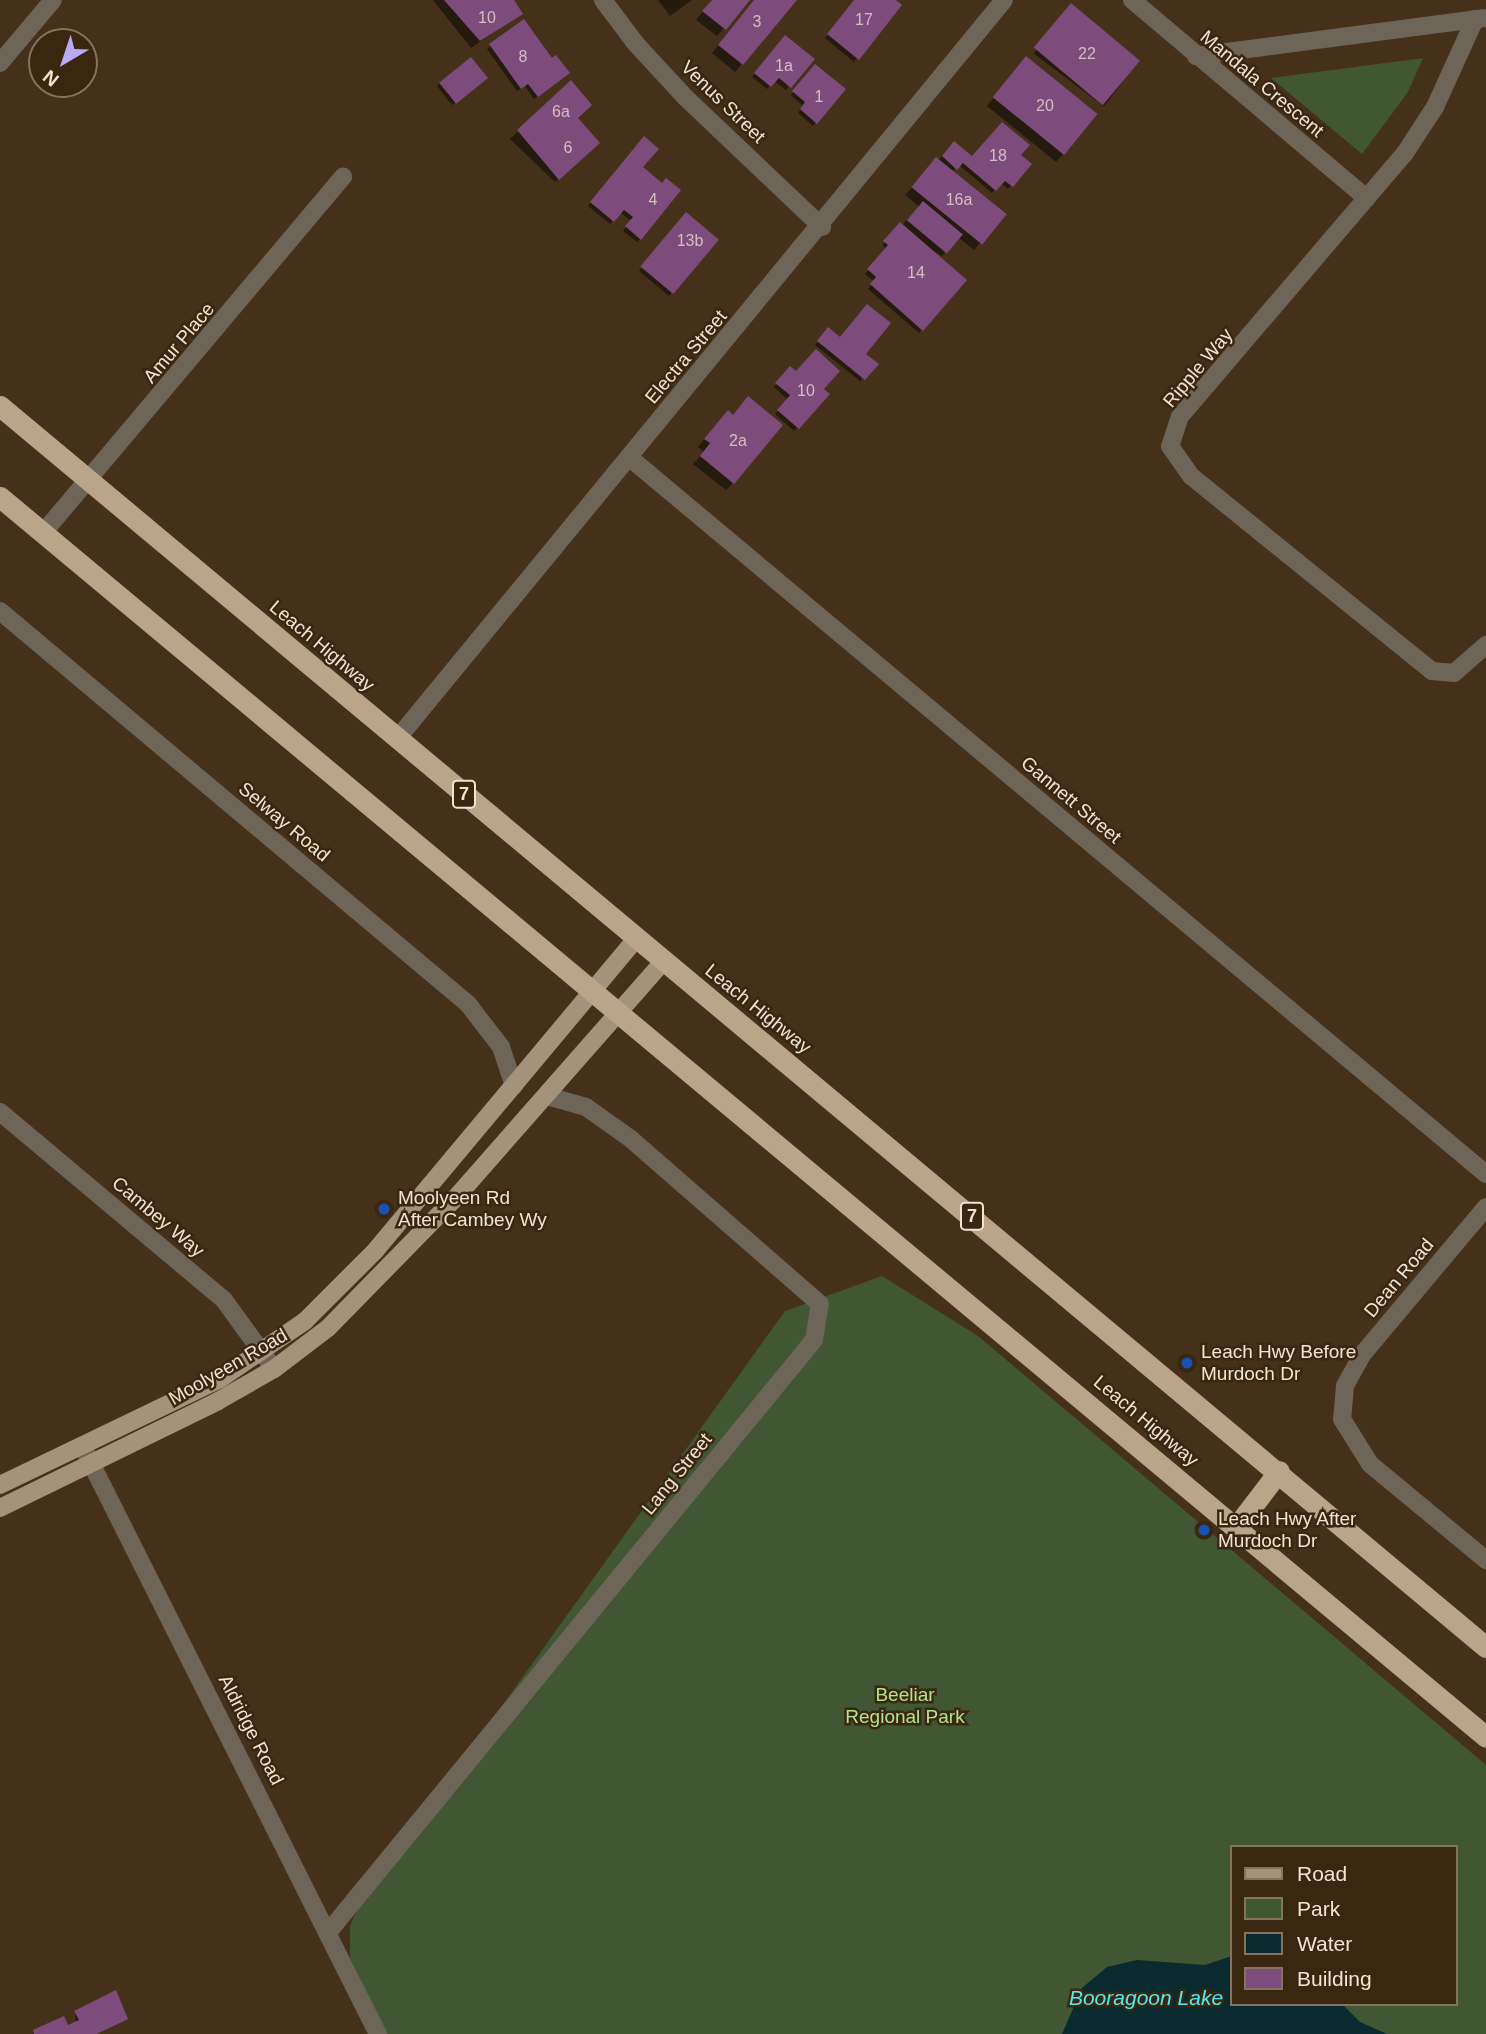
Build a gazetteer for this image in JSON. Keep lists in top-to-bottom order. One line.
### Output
{"streets":{"highway":["Leach Highway","7"],"main road":["Moolyeen Road"],"street":["Mandala Crescent","Venus Street","Amur Place","Electra Street","Ripple Way","Gannett Street","Selway Road","Cambey Way","Dean Road","Lang Street","Aldridge Road"]},"crossings":[["Mandala Crescent","Ripple Way"],["Venus Street","Electra Street"],["Amur Place","Leach Highway"],["Electra Street","Leach Highway"],["Electra Street","Gannett Street"],["Leach Highway","Moolyeen Road"],["Selway Road","Moolyeen Road"],["Cambey Way","Moolyeen Road"],["Moolyeen Road","Lang Street"],["Moolyeen Road","Aldridge Road"],["Lang Street","Aldridge Road"]],"water":["Booragoon Lake"],"parks":["Beeliar Regional Park"],"places":["Moolyeen Rd After Cambey Wy","Leach Hwy Before Murdoch Dr","Leach Hwy After Murdoch Dr"],"house_numbers":["10","17","3","22","8","1a","1","20","6a","6","18","4","16a","13b","14","10","2a"],"legend":["Road","Park","Water","Building"],"north":"bottom left"}
